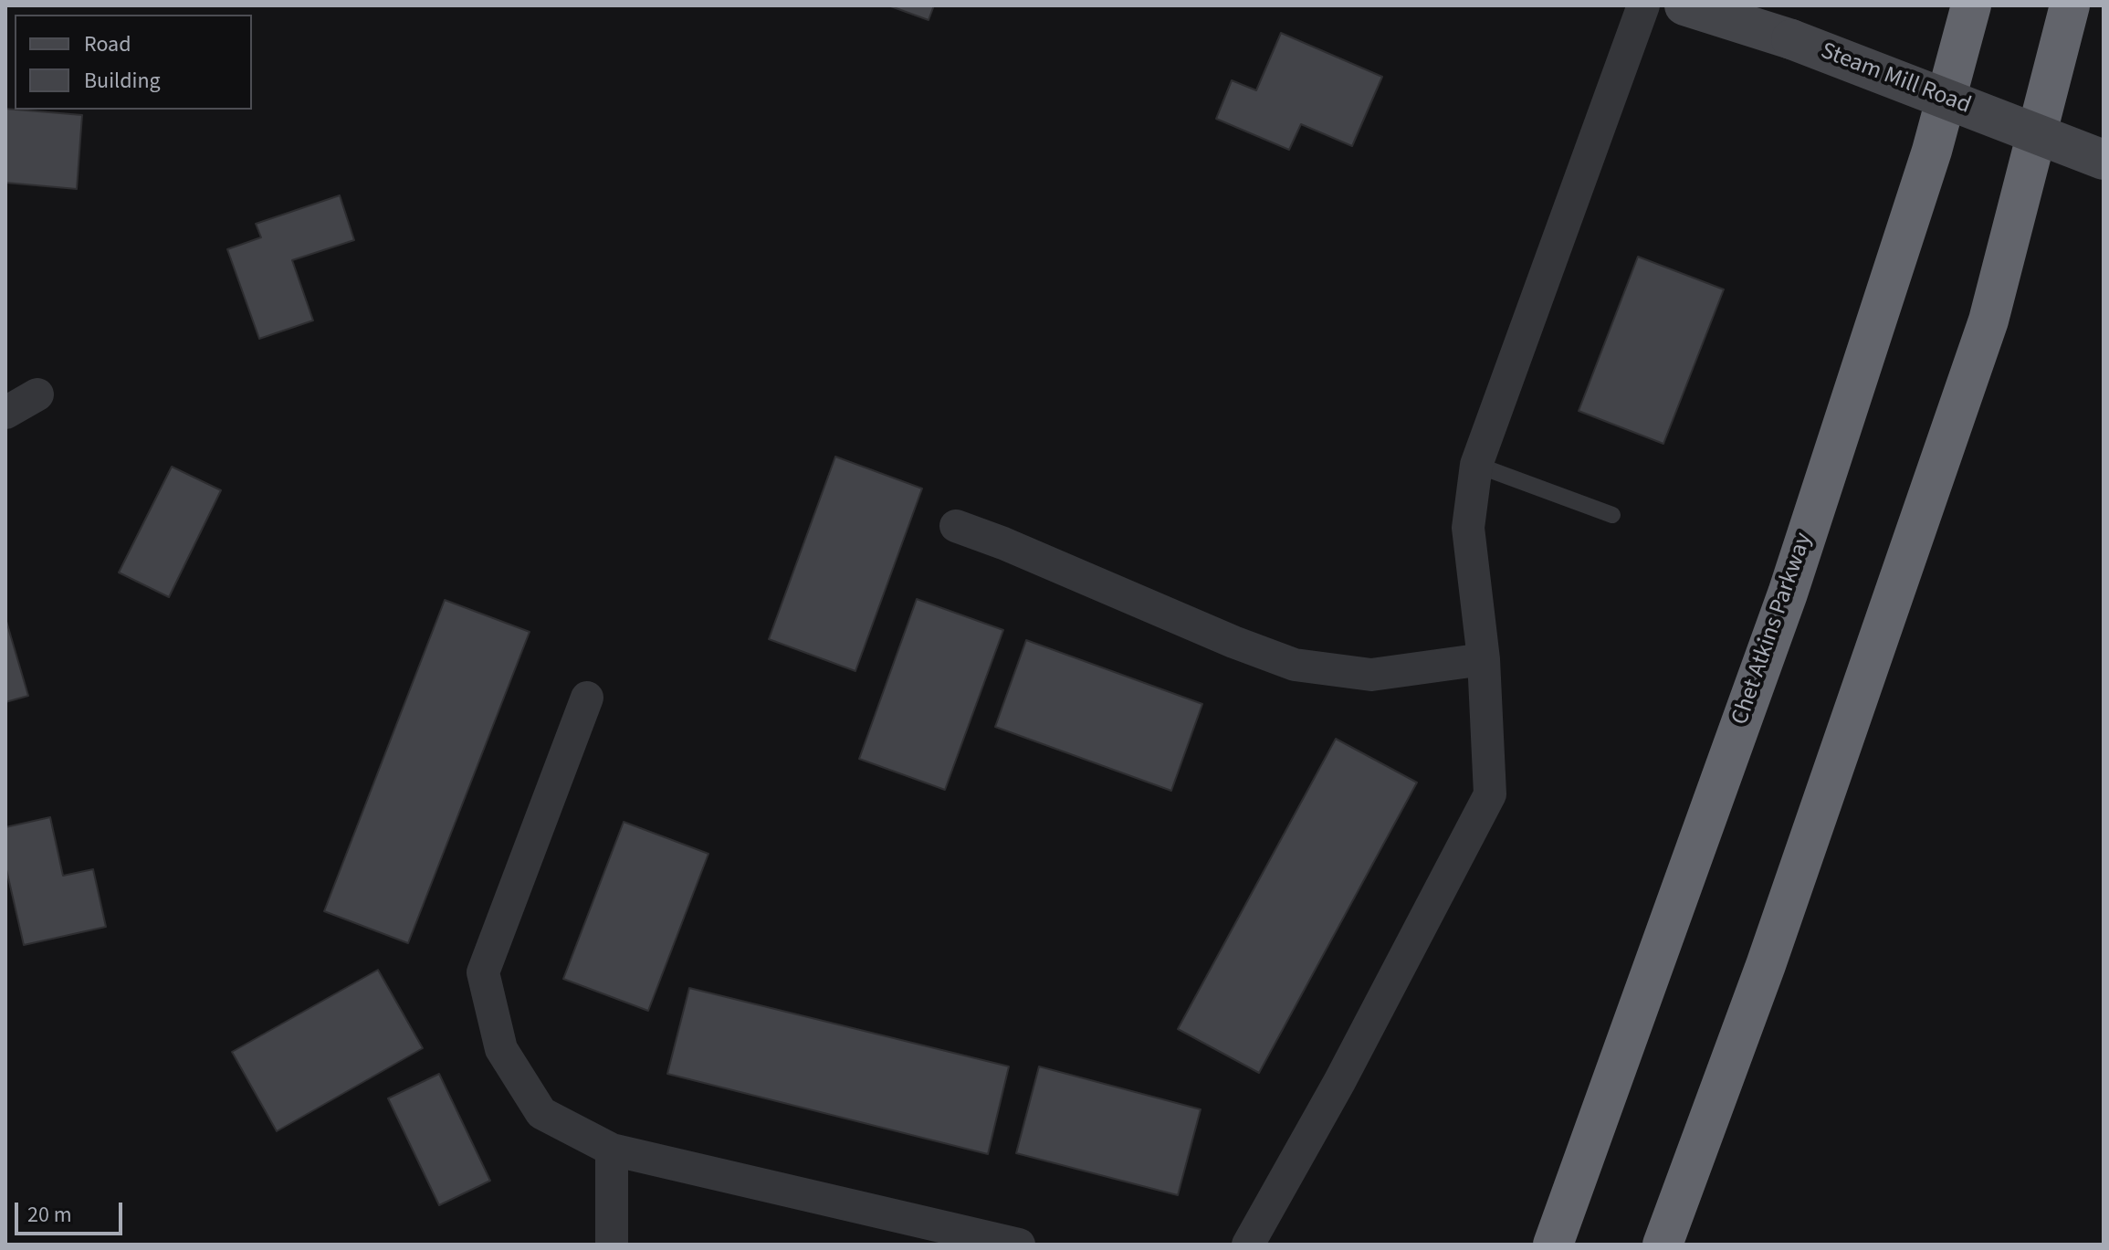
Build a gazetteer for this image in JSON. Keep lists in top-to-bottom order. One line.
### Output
{"streets":{"highway":["Chet Atkins Parkway"],"street":["Steam Mill Road"]},"legend":["Road","Building"],"scale_bar":"20 m"}
